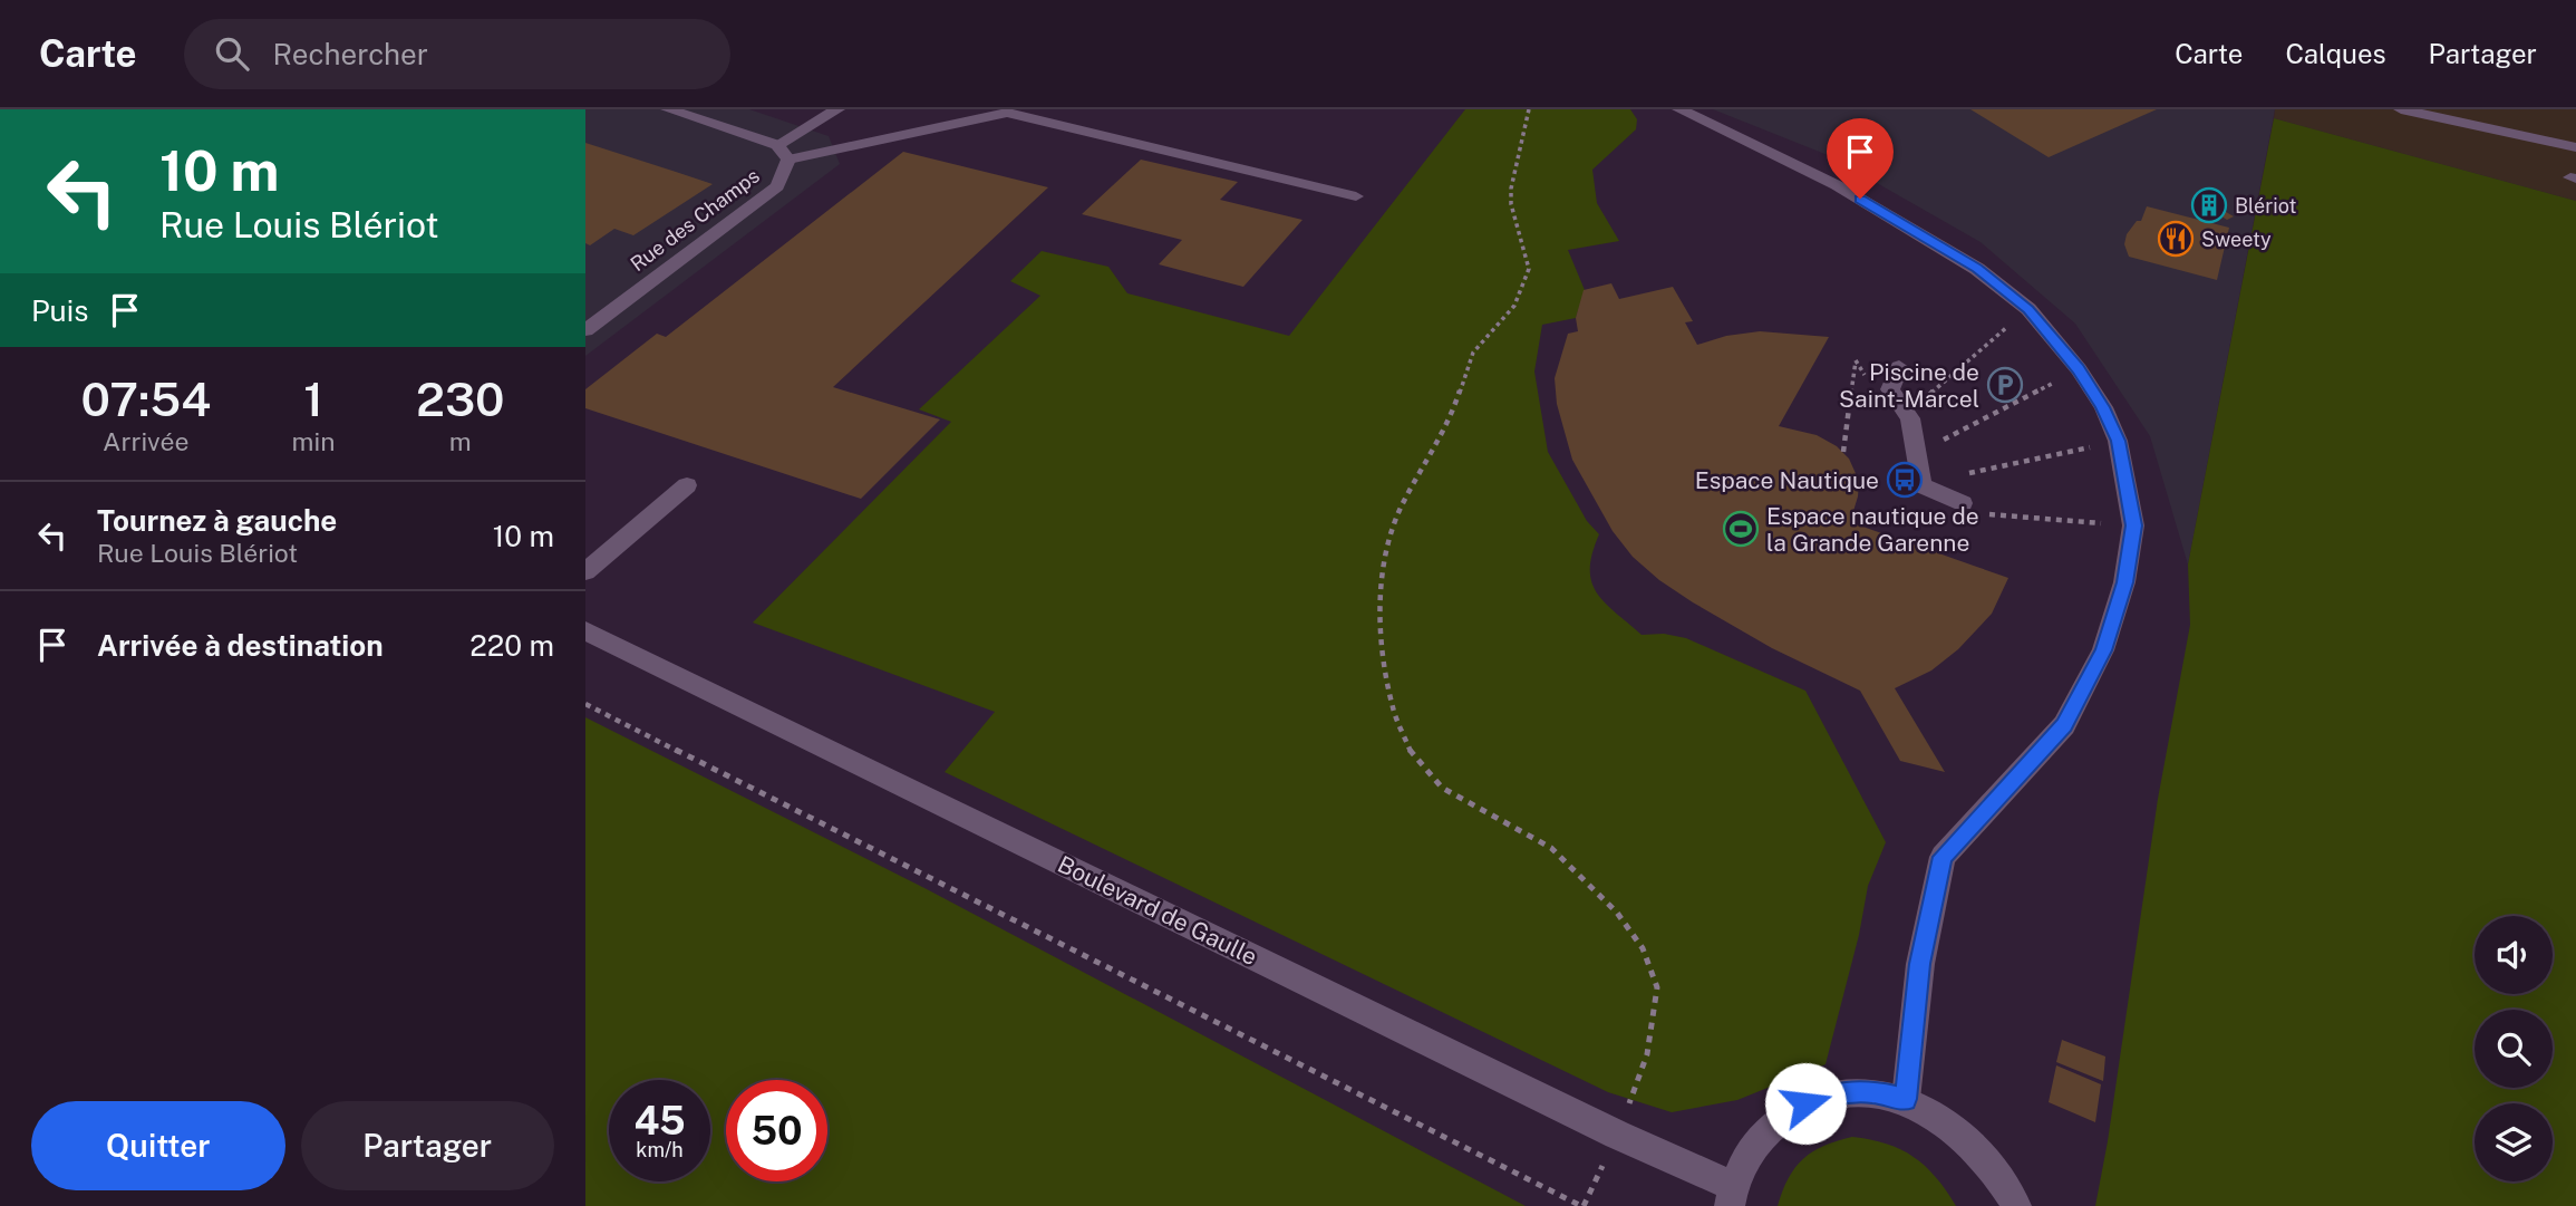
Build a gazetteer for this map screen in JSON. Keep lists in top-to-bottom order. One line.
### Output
{"streets":{"street":["Rue des Champs","Boulevard de Gaulle"]},"places":{"building":["Blériot"],"restaurant":["Sweety"],"parking":["Piscine de Saint-Marcel"],"bus stop":["Espace Nautique"],"sports":["Espace nautique de la Grande Garenne"]},"page":{"header":"Carte","search":"Rechercher","nav":["Carte","Calques","Partager"],"turn":["10 m","Rue Louis Blériot"],"then":"Puis","eta":["07:54","Arrivée","1","min","230","m"],"list":[{"name":"Tournez à gauche","note":"Rue Louis Blériot","value":"10 m"},{"name":"Arrivée à destination","value":"220 m"}],"speed":"45 km/h","limit":"50","buttons":["Quitter","Partager"]}}
